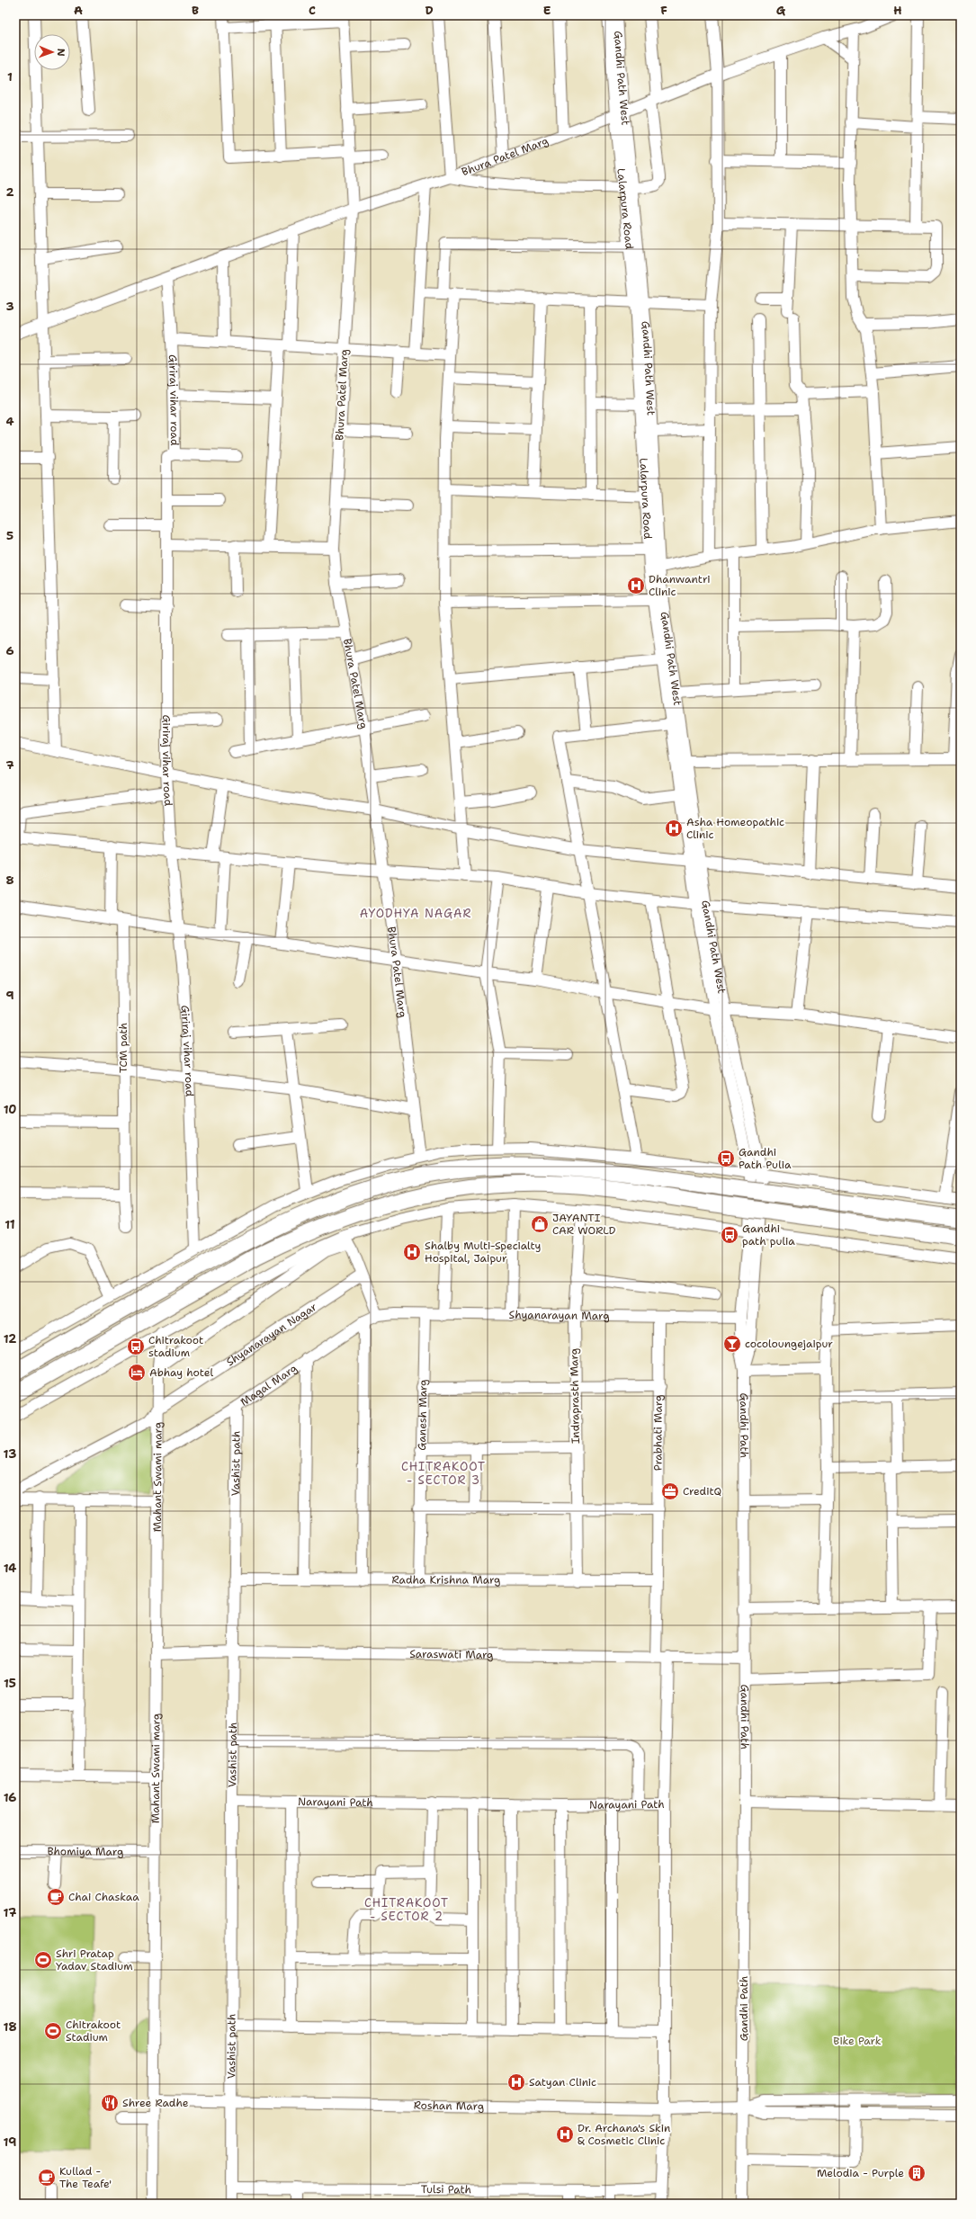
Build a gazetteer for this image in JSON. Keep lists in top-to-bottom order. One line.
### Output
{"streets":{"street":["Gandhi Path West","Bhura Patel Marg","Lalarpura Road","Giriraj vihar road","TCM path","Shyanarayan Marg","Shyanarayan Nagar","Magal Marg","Indraprasth Marg","Ganesh Marg","Gandhi Path","Prabhati Marg","Vashist path","Mahant Swami marg","Radha Krishna Marg","Saraswati Marg","Narayani Path","Bhomiya Marg","Roshan Marg","Tulsi Path"]},"crossings":[["Gandhi Path West","Bhura Patel Marg"],["Gandhi Path West","Lalarpura Road"],["Gandhi Path West","Gandhi Path"],["Shyanarayan Marg","Magal Marg"],["Shyanarayan Marg","Indraprasth Marg"],["Shyanarayan Marg","Ganesh Marg"],["Shyanarayan Marg","Prabhati Marg"],["Shyanarayan Nagar","Mahant Swami marg"],["Magal Marg","Vashist path"],["Magal Marg","Mahant Swami marg"],["Indraprasth Marg","Radha Krishna Marg"],["Ganesh Marg","Radha Krishna Marg"],["Gandhi Path","Saraswati Marg"],["Gandhi Path","Roshan Marg"],["Prabhati Marg","Radha Krishna Marg"],["Prabhati Marg","Saraswati Marg"],["Vashist path","Radha Krishna Marg"],["Vashist path","Saraswati Marg"],["Vashist path","Narayani Path"],["Vashist path","Roshan Marg"],["Vashist path","Tulsi Path"],["Mahant Swami marg","Saraswati Marg"],["Mahant Swami marg","Bhomiya Marg"],["Mahant Swami marg","Roshan Marg"],["Narayani Path","Roshan Marg"],["Narayani Path","Tulsi Path"]],"districts":["AYODHYA NAGAR","CHITRAKOOT - SECTOR 3","CHITRAKOOT - SECTOR 2"],"parks":["Bike Park"],"places":{"hospital":["Dhanwantri Clinic","Asha Homeopathic Clinic","Shalby Multi-Specialty Hospital, Jaipur","Satyan Clinic","Dr. Archana's Skin & Cosmetic Clinic"],"bus stop":["Gandhi Path Pulia","Gandhi path pulia","Chitrakoot stadium"],"shop":["JAYANTI CAR WORLD"],"bar":["cocoloungejaipur"],"hotel":["Abhay hotel"],"office":["CreditQ"],"cafe":["Chai Chaskaa","Kullad - The Teafe'"],"sports":["Shri Pratap Yadav Stadium","Chitrakoot Stadium"],"restaurant":["Shree Radhe"],"building":["Melodia - Purple"]},"north":"right","grid":{"columns":["A","B","C","D","E","F","G","H"],"rows":["1","2","3","4","5","6","7","8","9","10","11","12","13","14","15","16","17","18","19"]}}
